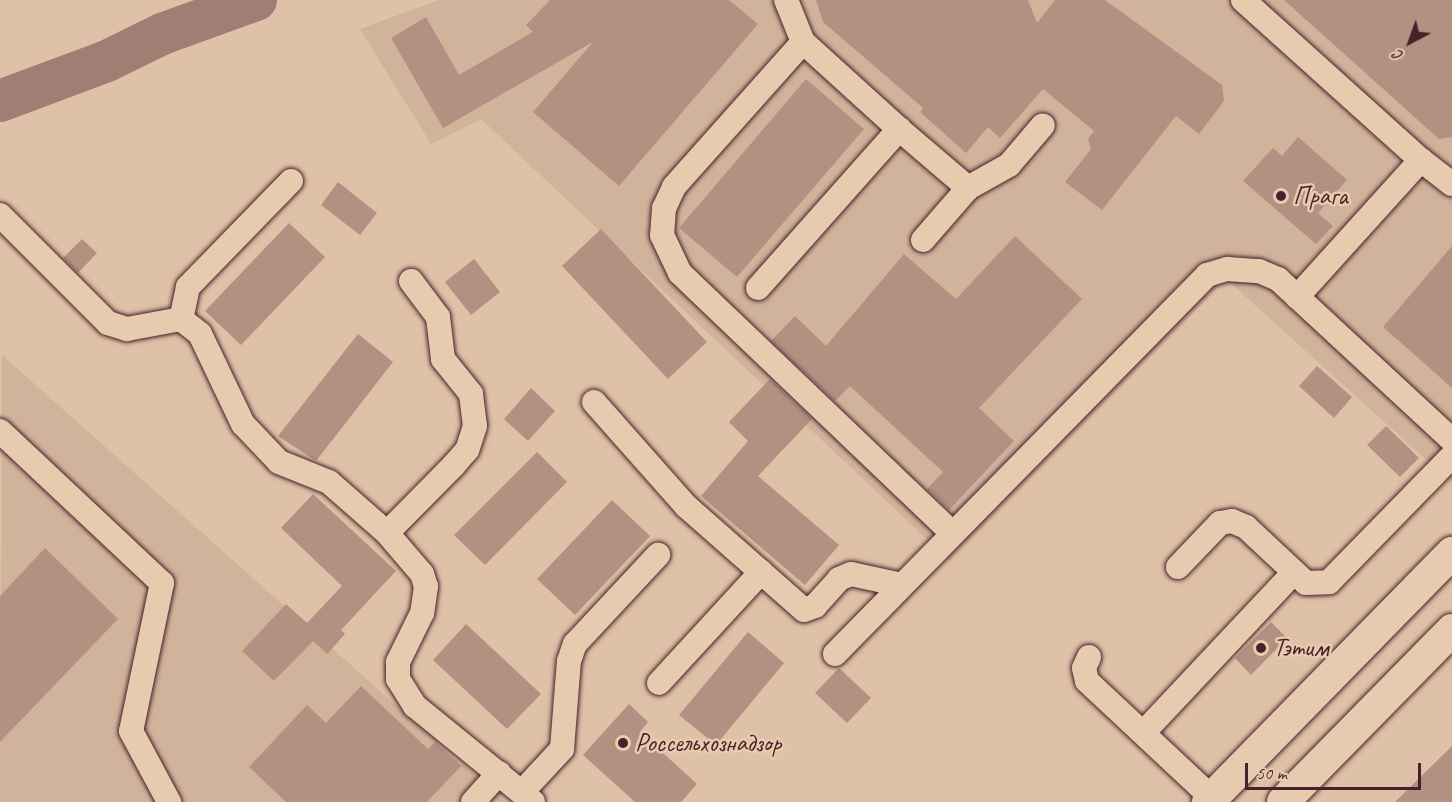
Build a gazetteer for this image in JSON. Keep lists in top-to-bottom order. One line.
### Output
{"places":["Прага","Тэтим","Россельхознадзор"],"scale_bar":"50 m","north":"bottom left"}
